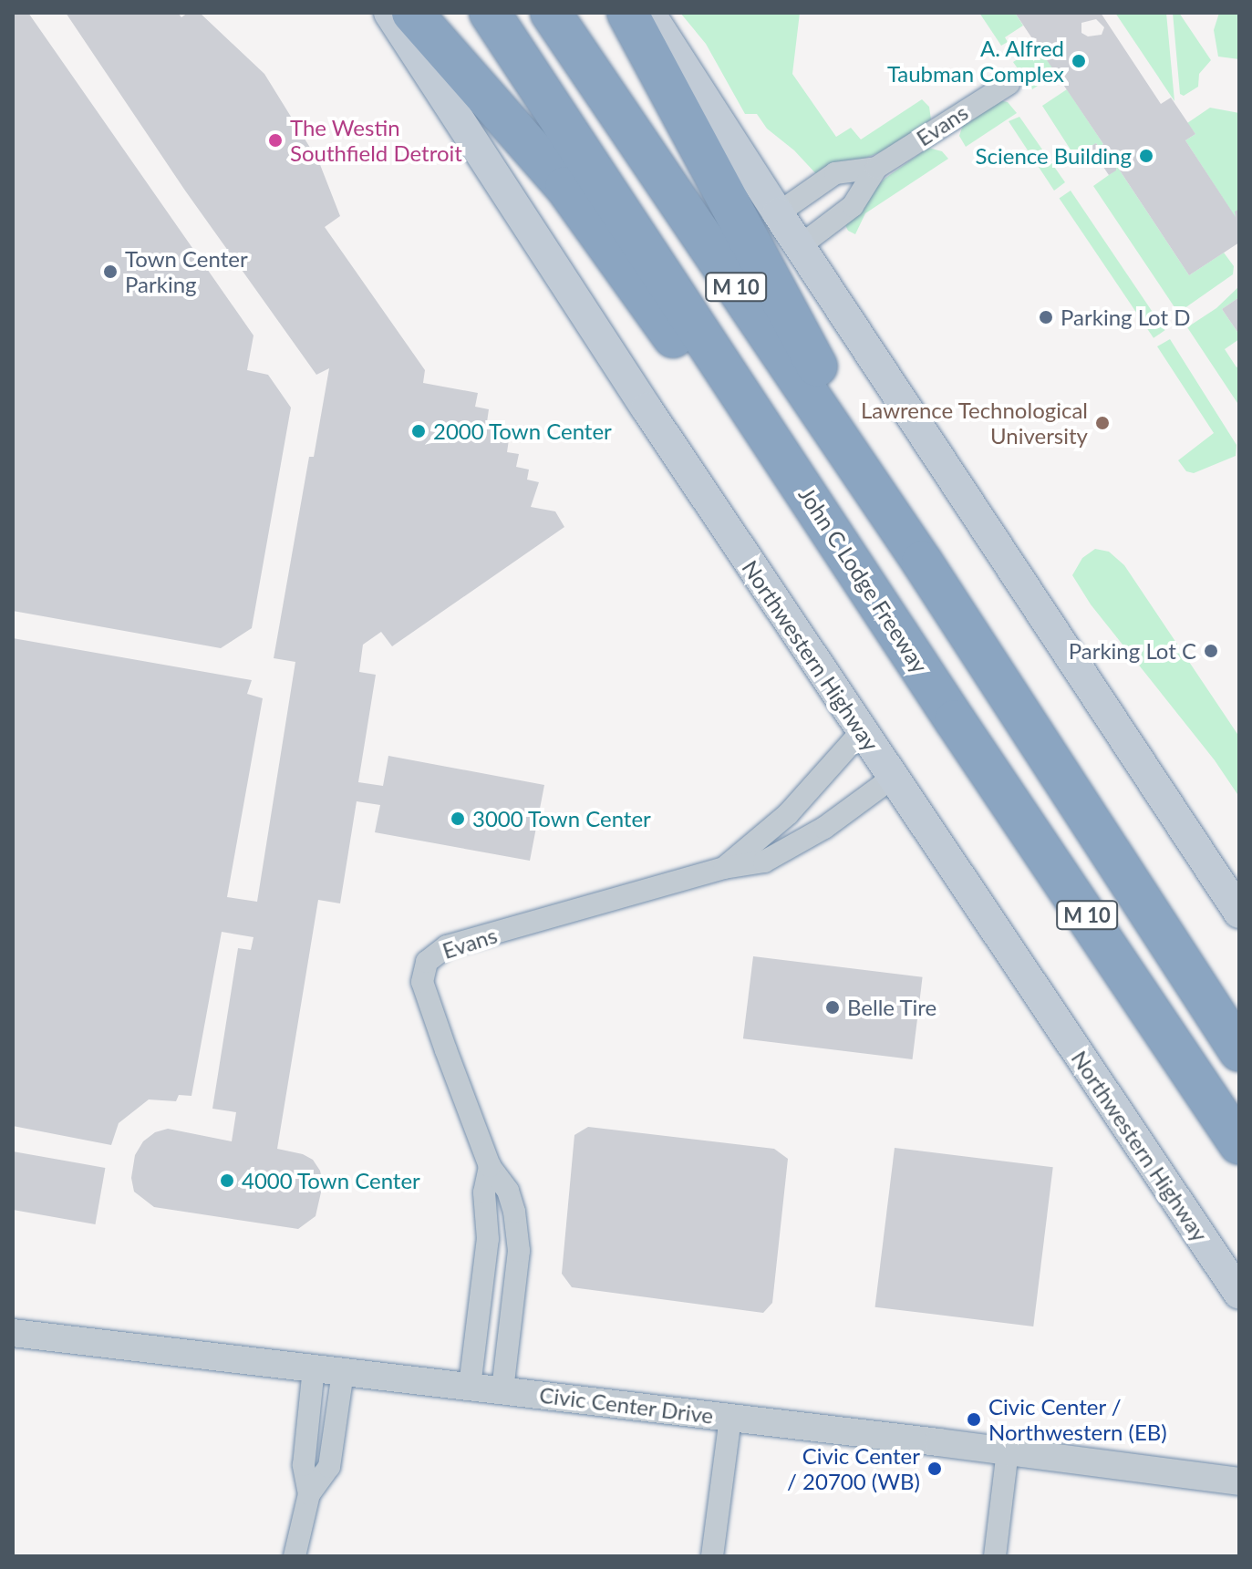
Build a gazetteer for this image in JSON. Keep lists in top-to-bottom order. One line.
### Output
{"streets":{"highway":["M 10","John C Lodge Freeway"],"main road":["Northwestern Highway"],"street":["Evans","Civic Center Drive"]},"crossings":[["Evans","Northwestern Highway"],["Evans","Civic Center Drive"]],"places":["A. Alfred Taubman Complex","The Westin Southfield Detroit","Science Building","Town Center Parking","Parking Lot D","Lawrence Technological University","2000 Town Center","Parking Lot C","3000 Town Center","Belle Tire","4000 Town Center","Civic Center / Northwestern (EB)","Civic Center / 20700 (WB)"]}
